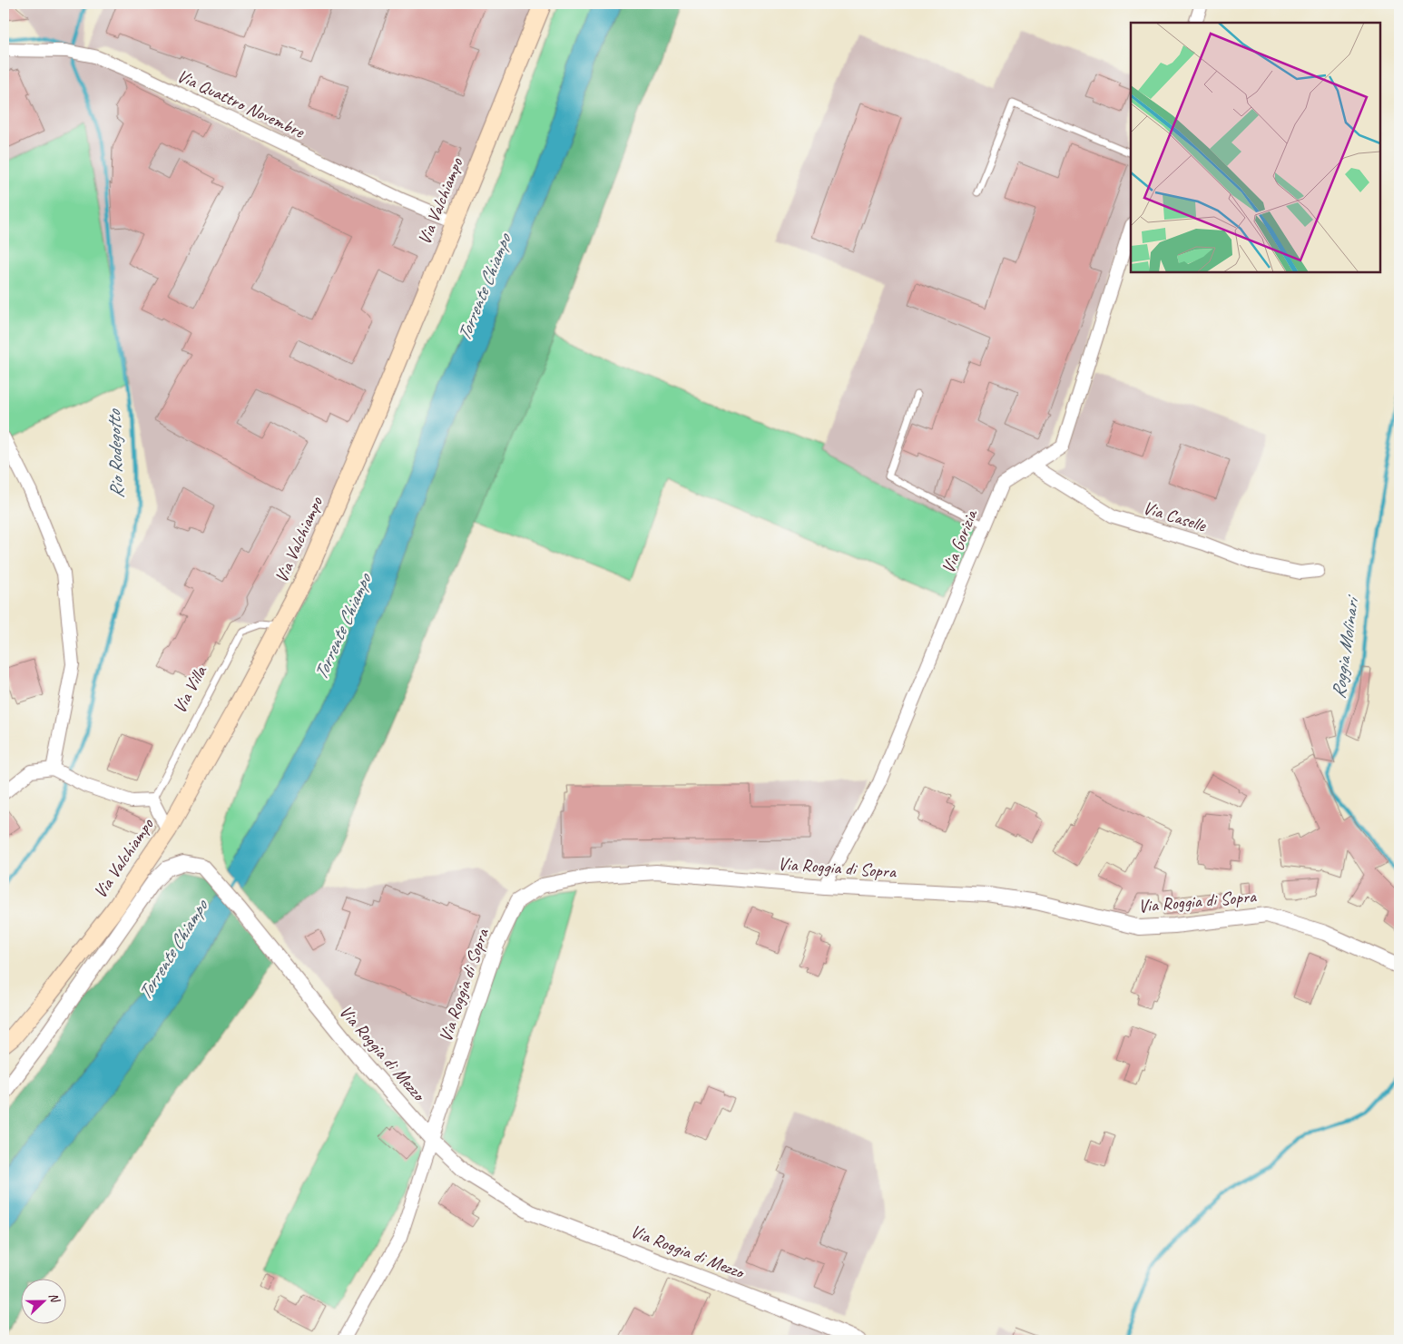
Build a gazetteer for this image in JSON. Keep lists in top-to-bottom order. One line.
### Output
{"streets":{"main road":["Via Valchiampo"],"street":["Via Quattro Novembre","Via Caselle","Via Gorizia","Via Roggia di Sopra","Via Roggia di Mezzo"],"lane":["Via Villa"]},"crossings":[["Via Quattro Novembre","Via Valchiampo"],["Via Valchiampo","Via Villa"],["Via Caselle","Via Gorizia"],["Via Gorizia","Via Roggia di Sopra"],["Via Roggia di Sopra","Via Roggia di Mezzo"]],"water":["Torrente Chiampo","Rio Rodegotto","Roggia Molinari"],"north":"right"}
